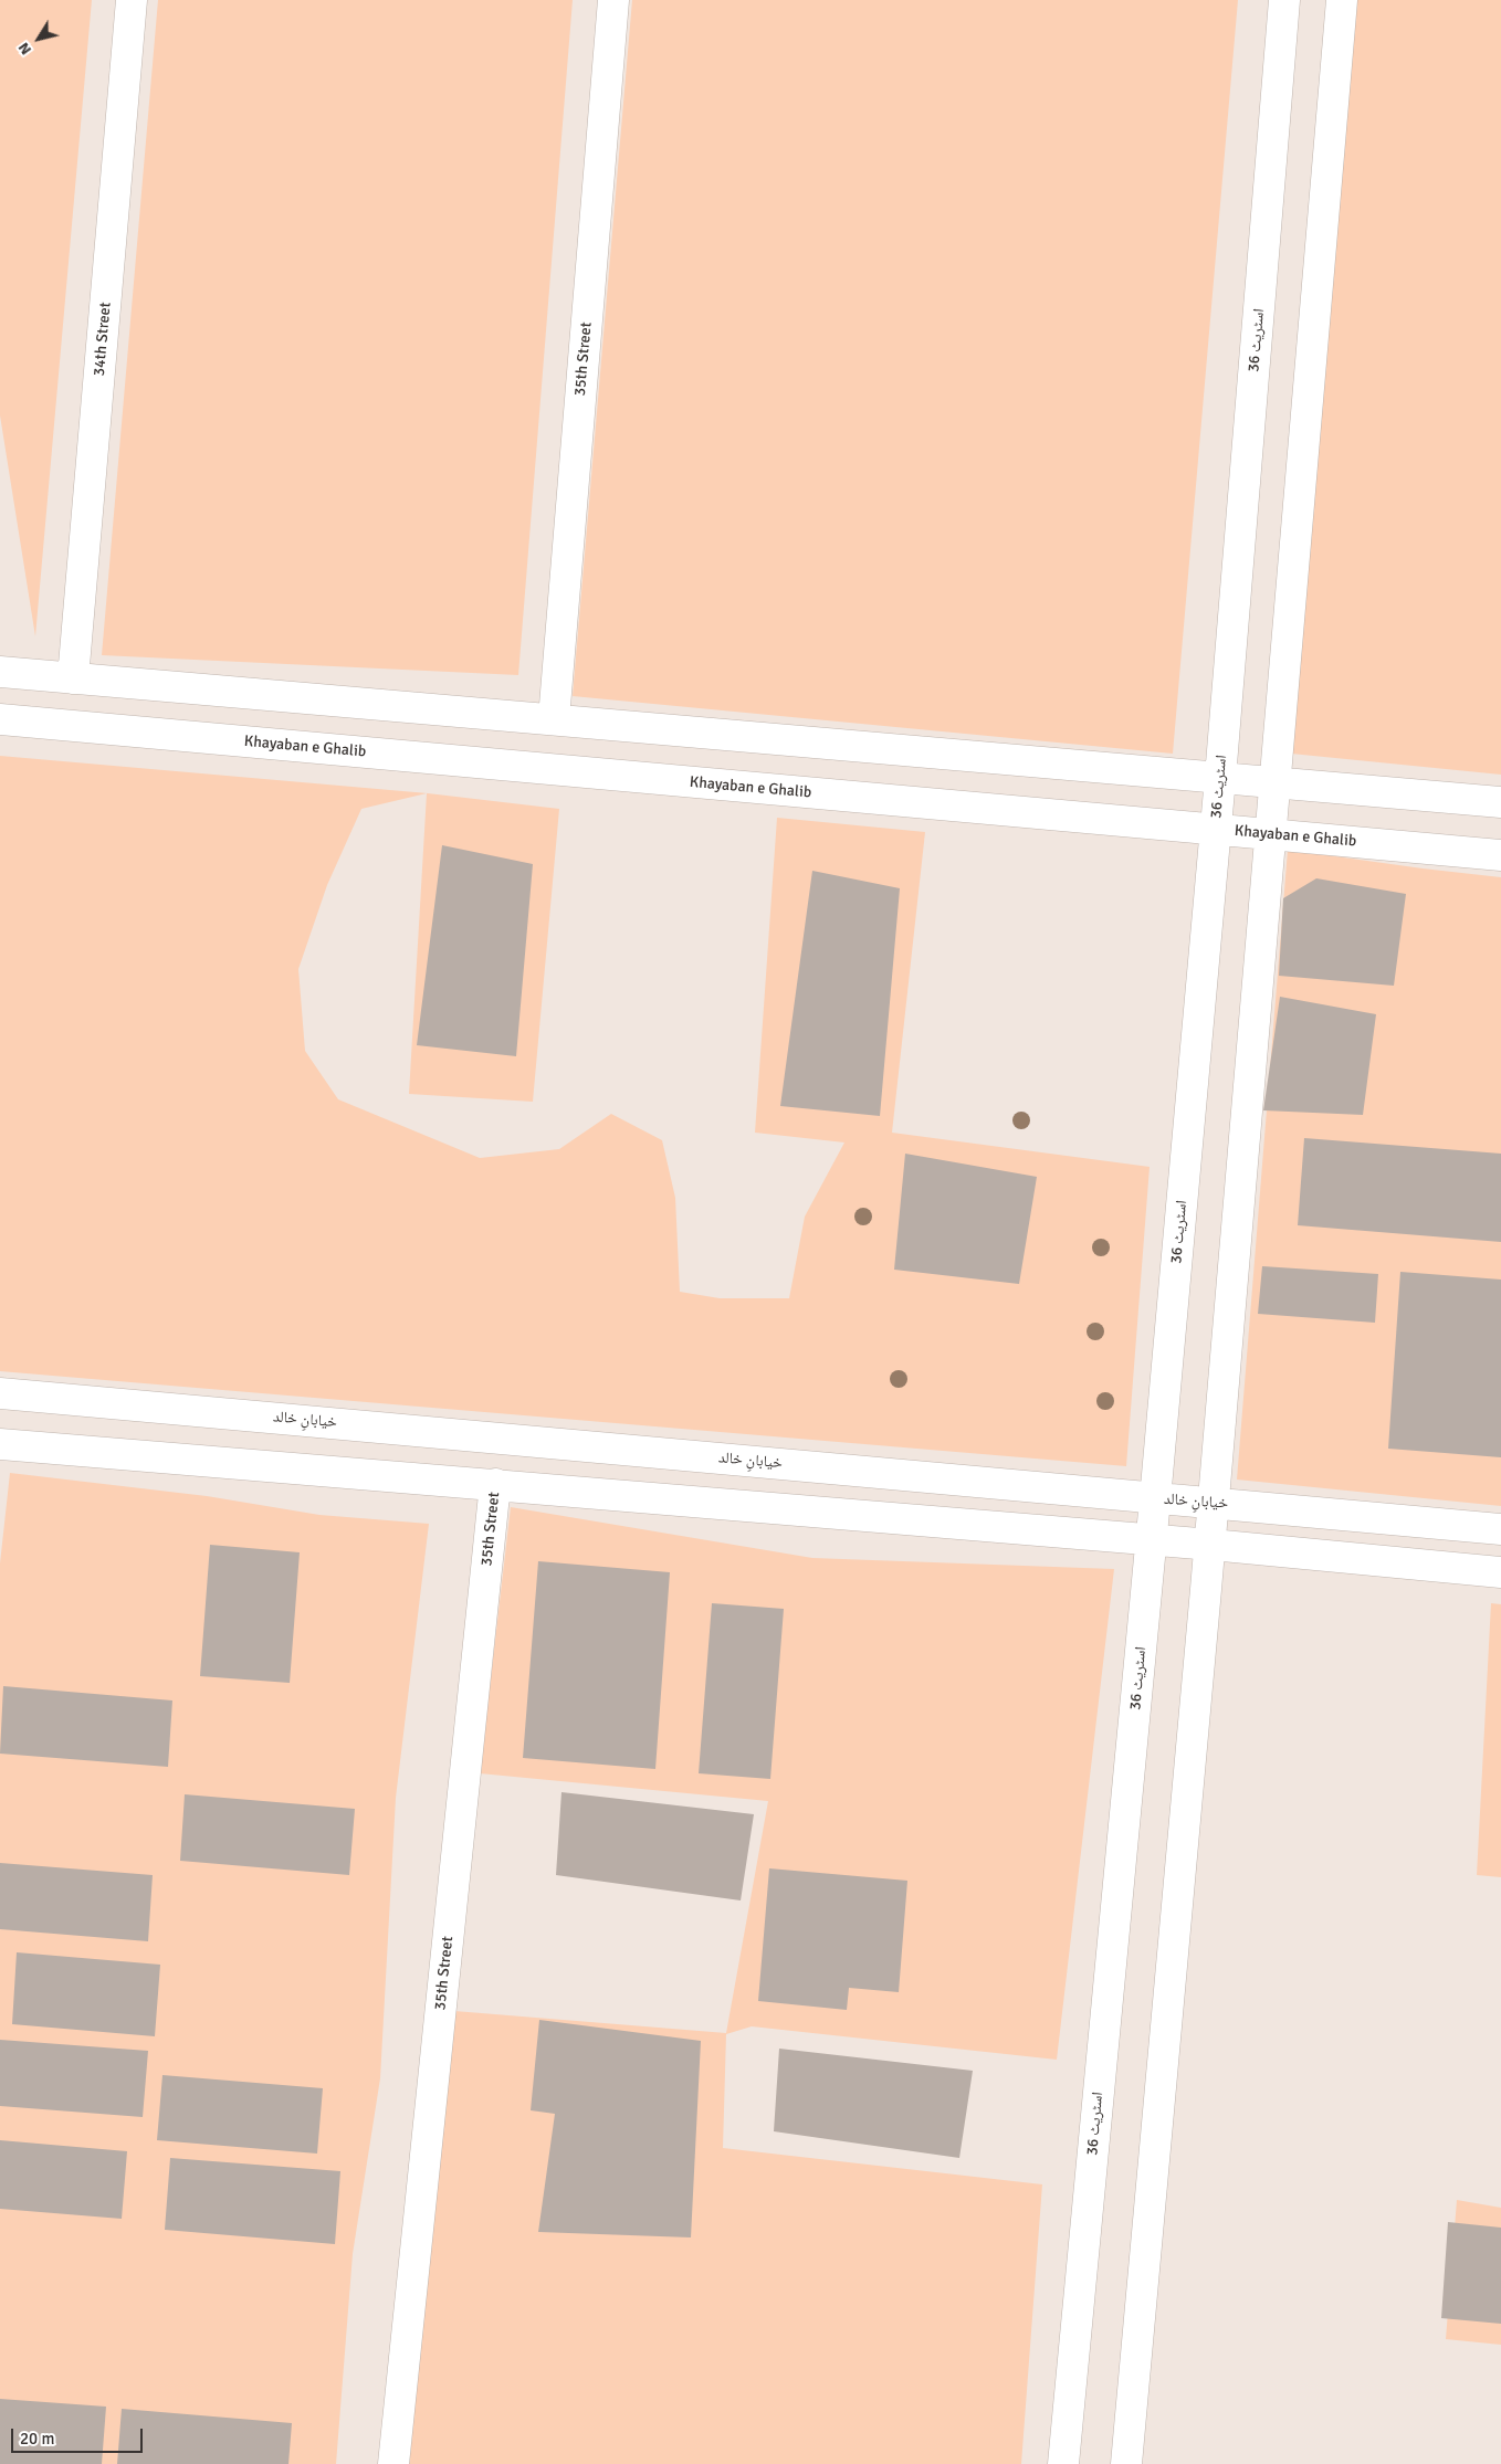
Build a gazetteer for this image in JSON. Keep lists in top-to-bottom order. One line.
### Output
{"streets":{"street":["34th Street","اسٹریٹ 36","35th Street","Khayaban e Ghalib","خیابانِ خالد"]},"crossings":[["اسٹریٹ 36","Khayaban e Ghalib"],["اسٹریٹ 36","خیابانِ خالد"]],"scale_bar":"20 m","north":"bottom left"}
